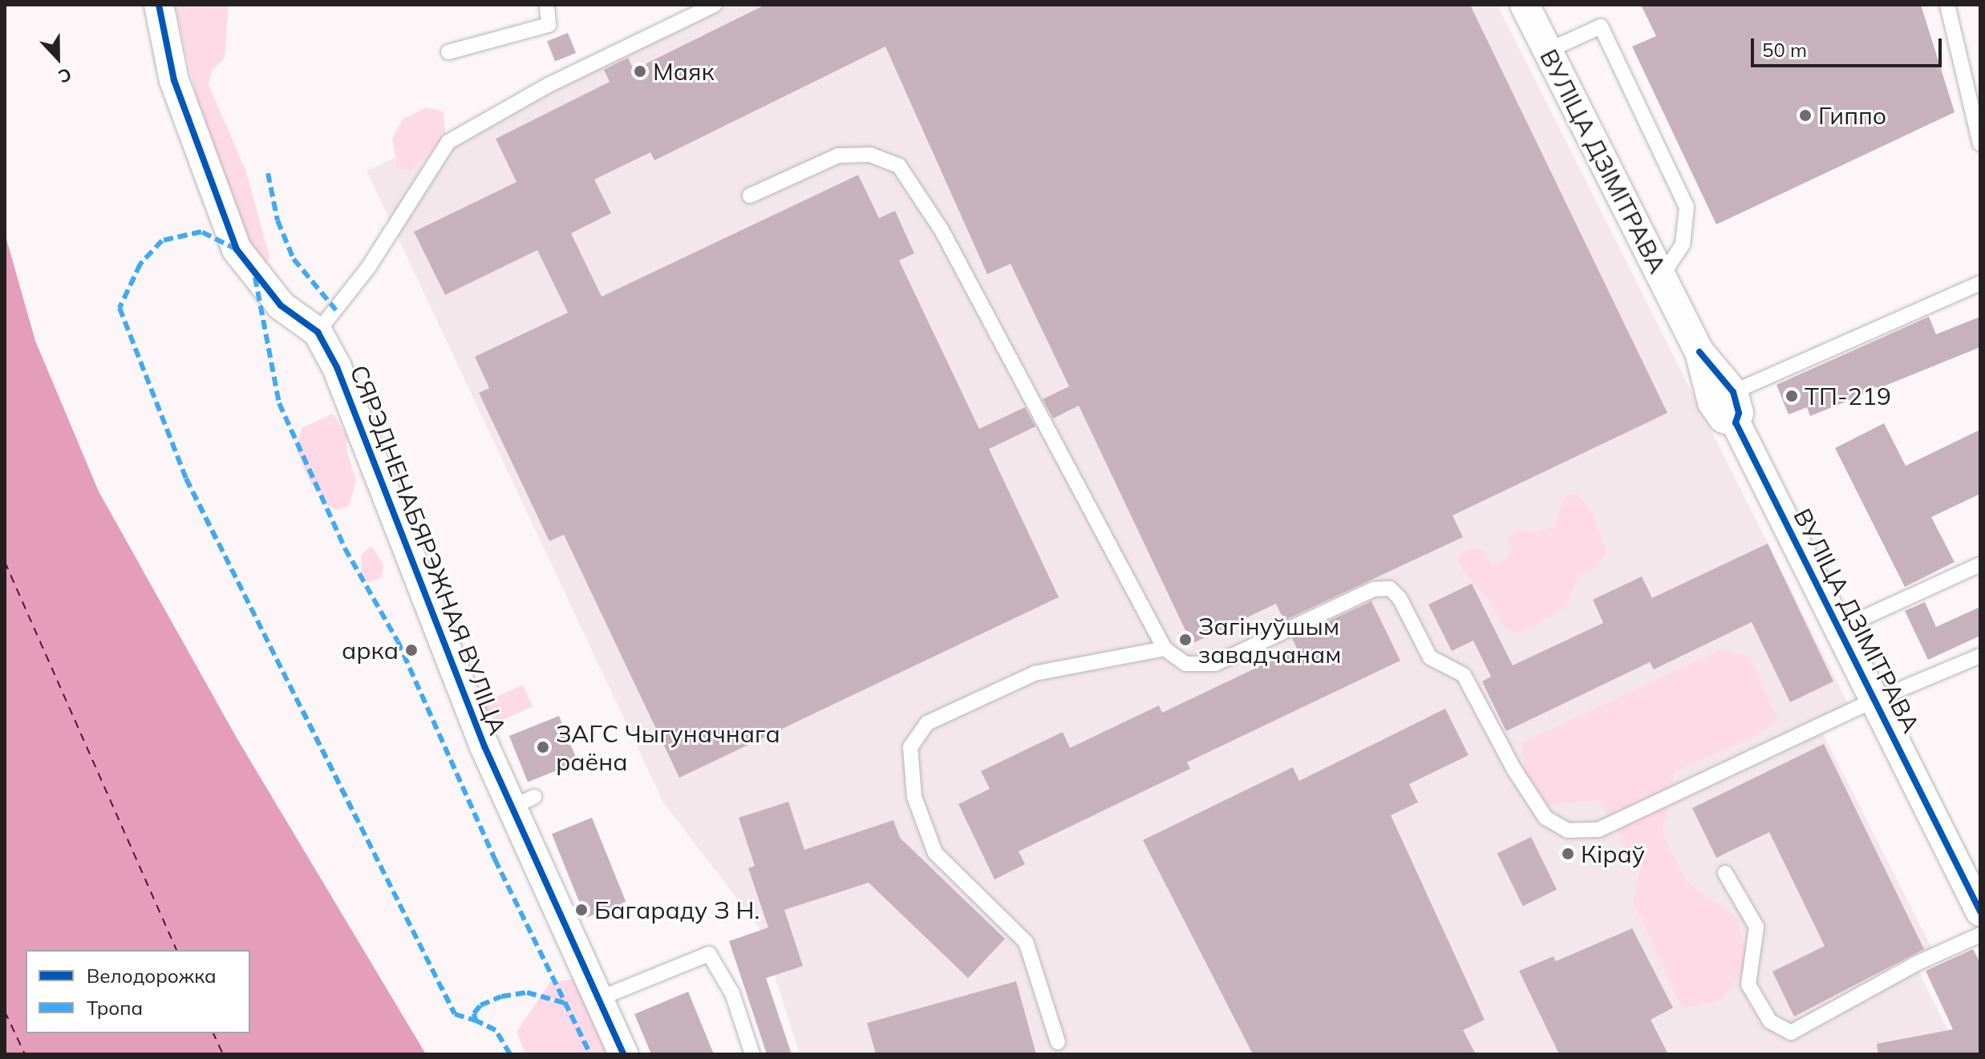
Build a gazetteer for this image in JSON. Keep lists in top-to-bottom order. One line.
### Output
{"streets":{"street":["ВУЛІЦА ДЗІМІТРАВА","СЯРЭДНЕНАБЯРЭЖНАЯ ВУЛІЦА"]},"places":["Маяк","Гиппо","ТП-219","Загінуўшым завадчанам","арка","ЗАГС Чыгуначнага раёна","Кіраў","Багараду З Н."],"legend":["Велодорожка","Тропа"],"scale_bar":"50 m","north":"bottom"}
